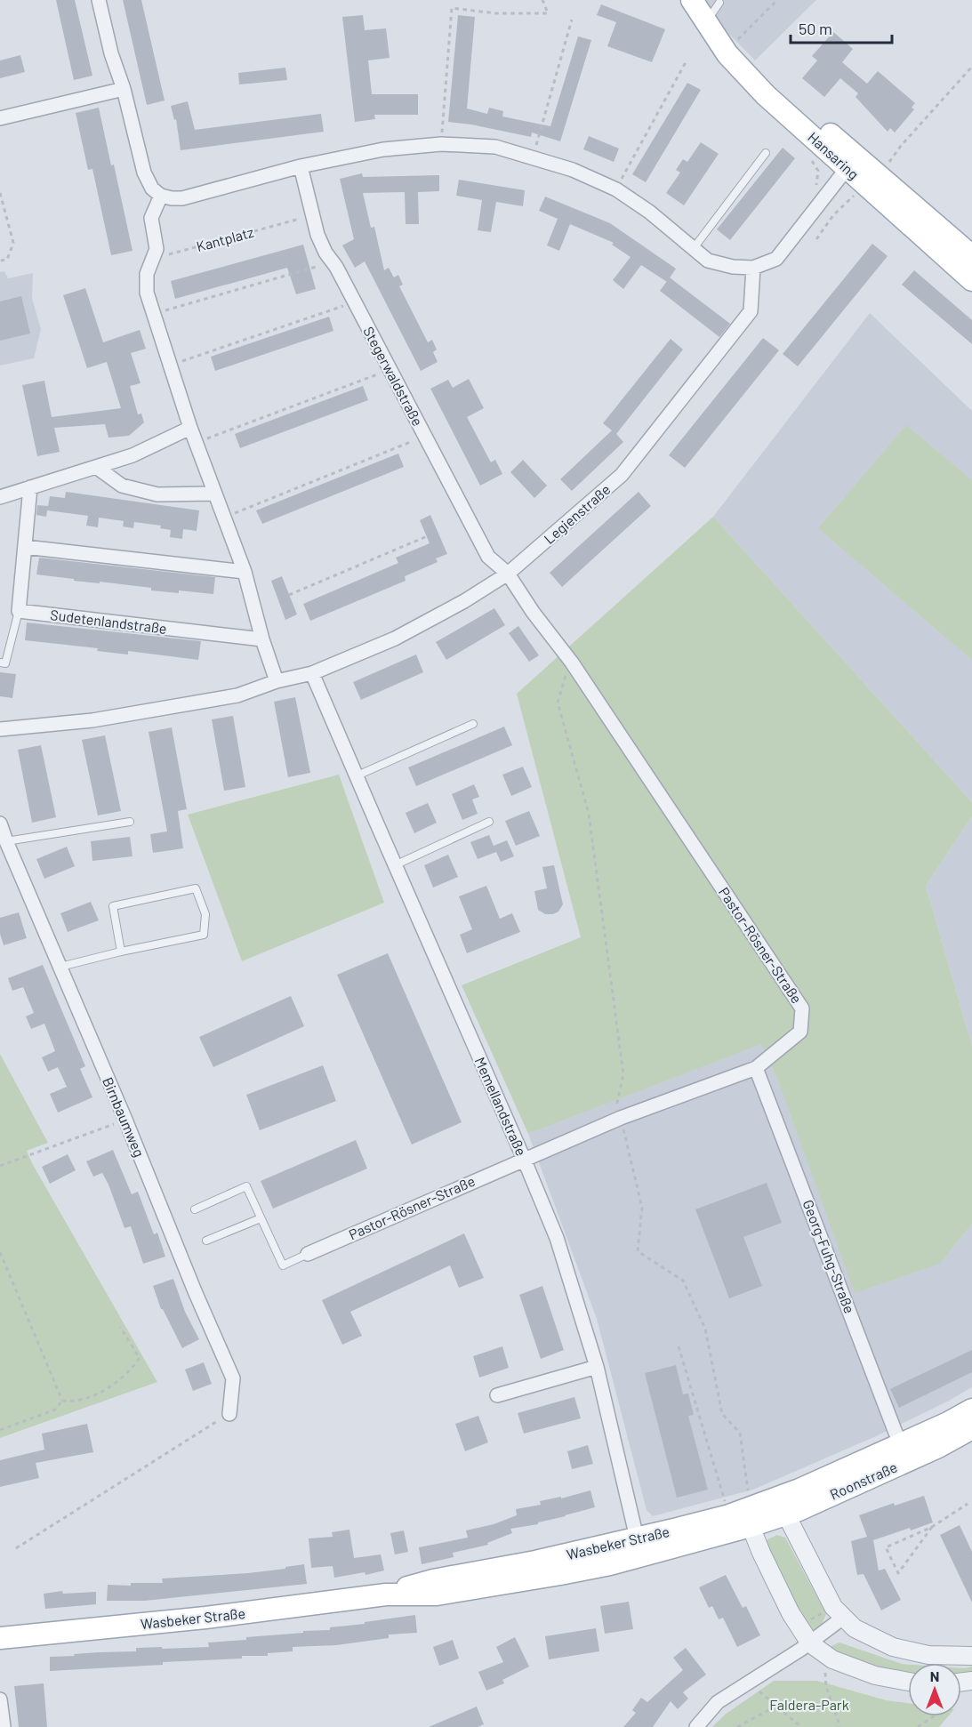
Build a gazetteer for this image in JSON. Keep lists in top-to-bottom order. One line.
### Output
{"streets":{"main road":["Hansaring","Roonstraße","Wasbeker Straße"],"street":["Stegerwaldstraße","Legienstraße","Sudetenlandstraße","Pastor-Rösner-Straße","Memellandstraße","Birnbaumweg","Georg-Fuhg-Straße"],"path":["Kantplatz"]},"crossings":[["Stegerwaldstraße","Legienstraße"],["Stegerwaldstraße","Pastor-Rösner-Straße"],["Legienstraße","Pastor-Rösner-Straße"],["Legienstraße","Memellandstraße"],["Pastor-Rösner-Straße","Memellandstraße"],["Pastor-Rösner-Straße","Georg-Fuhg-Straße"],["Memellandstraße","Wasbeker Straße"],["Georg-Fuhg-Straße","Roonstraße"],["Roonstraße","Wasbeker Straße"]],"parks":["Faldera-Park"],"scale_bar":"50 m","north":"top"}
